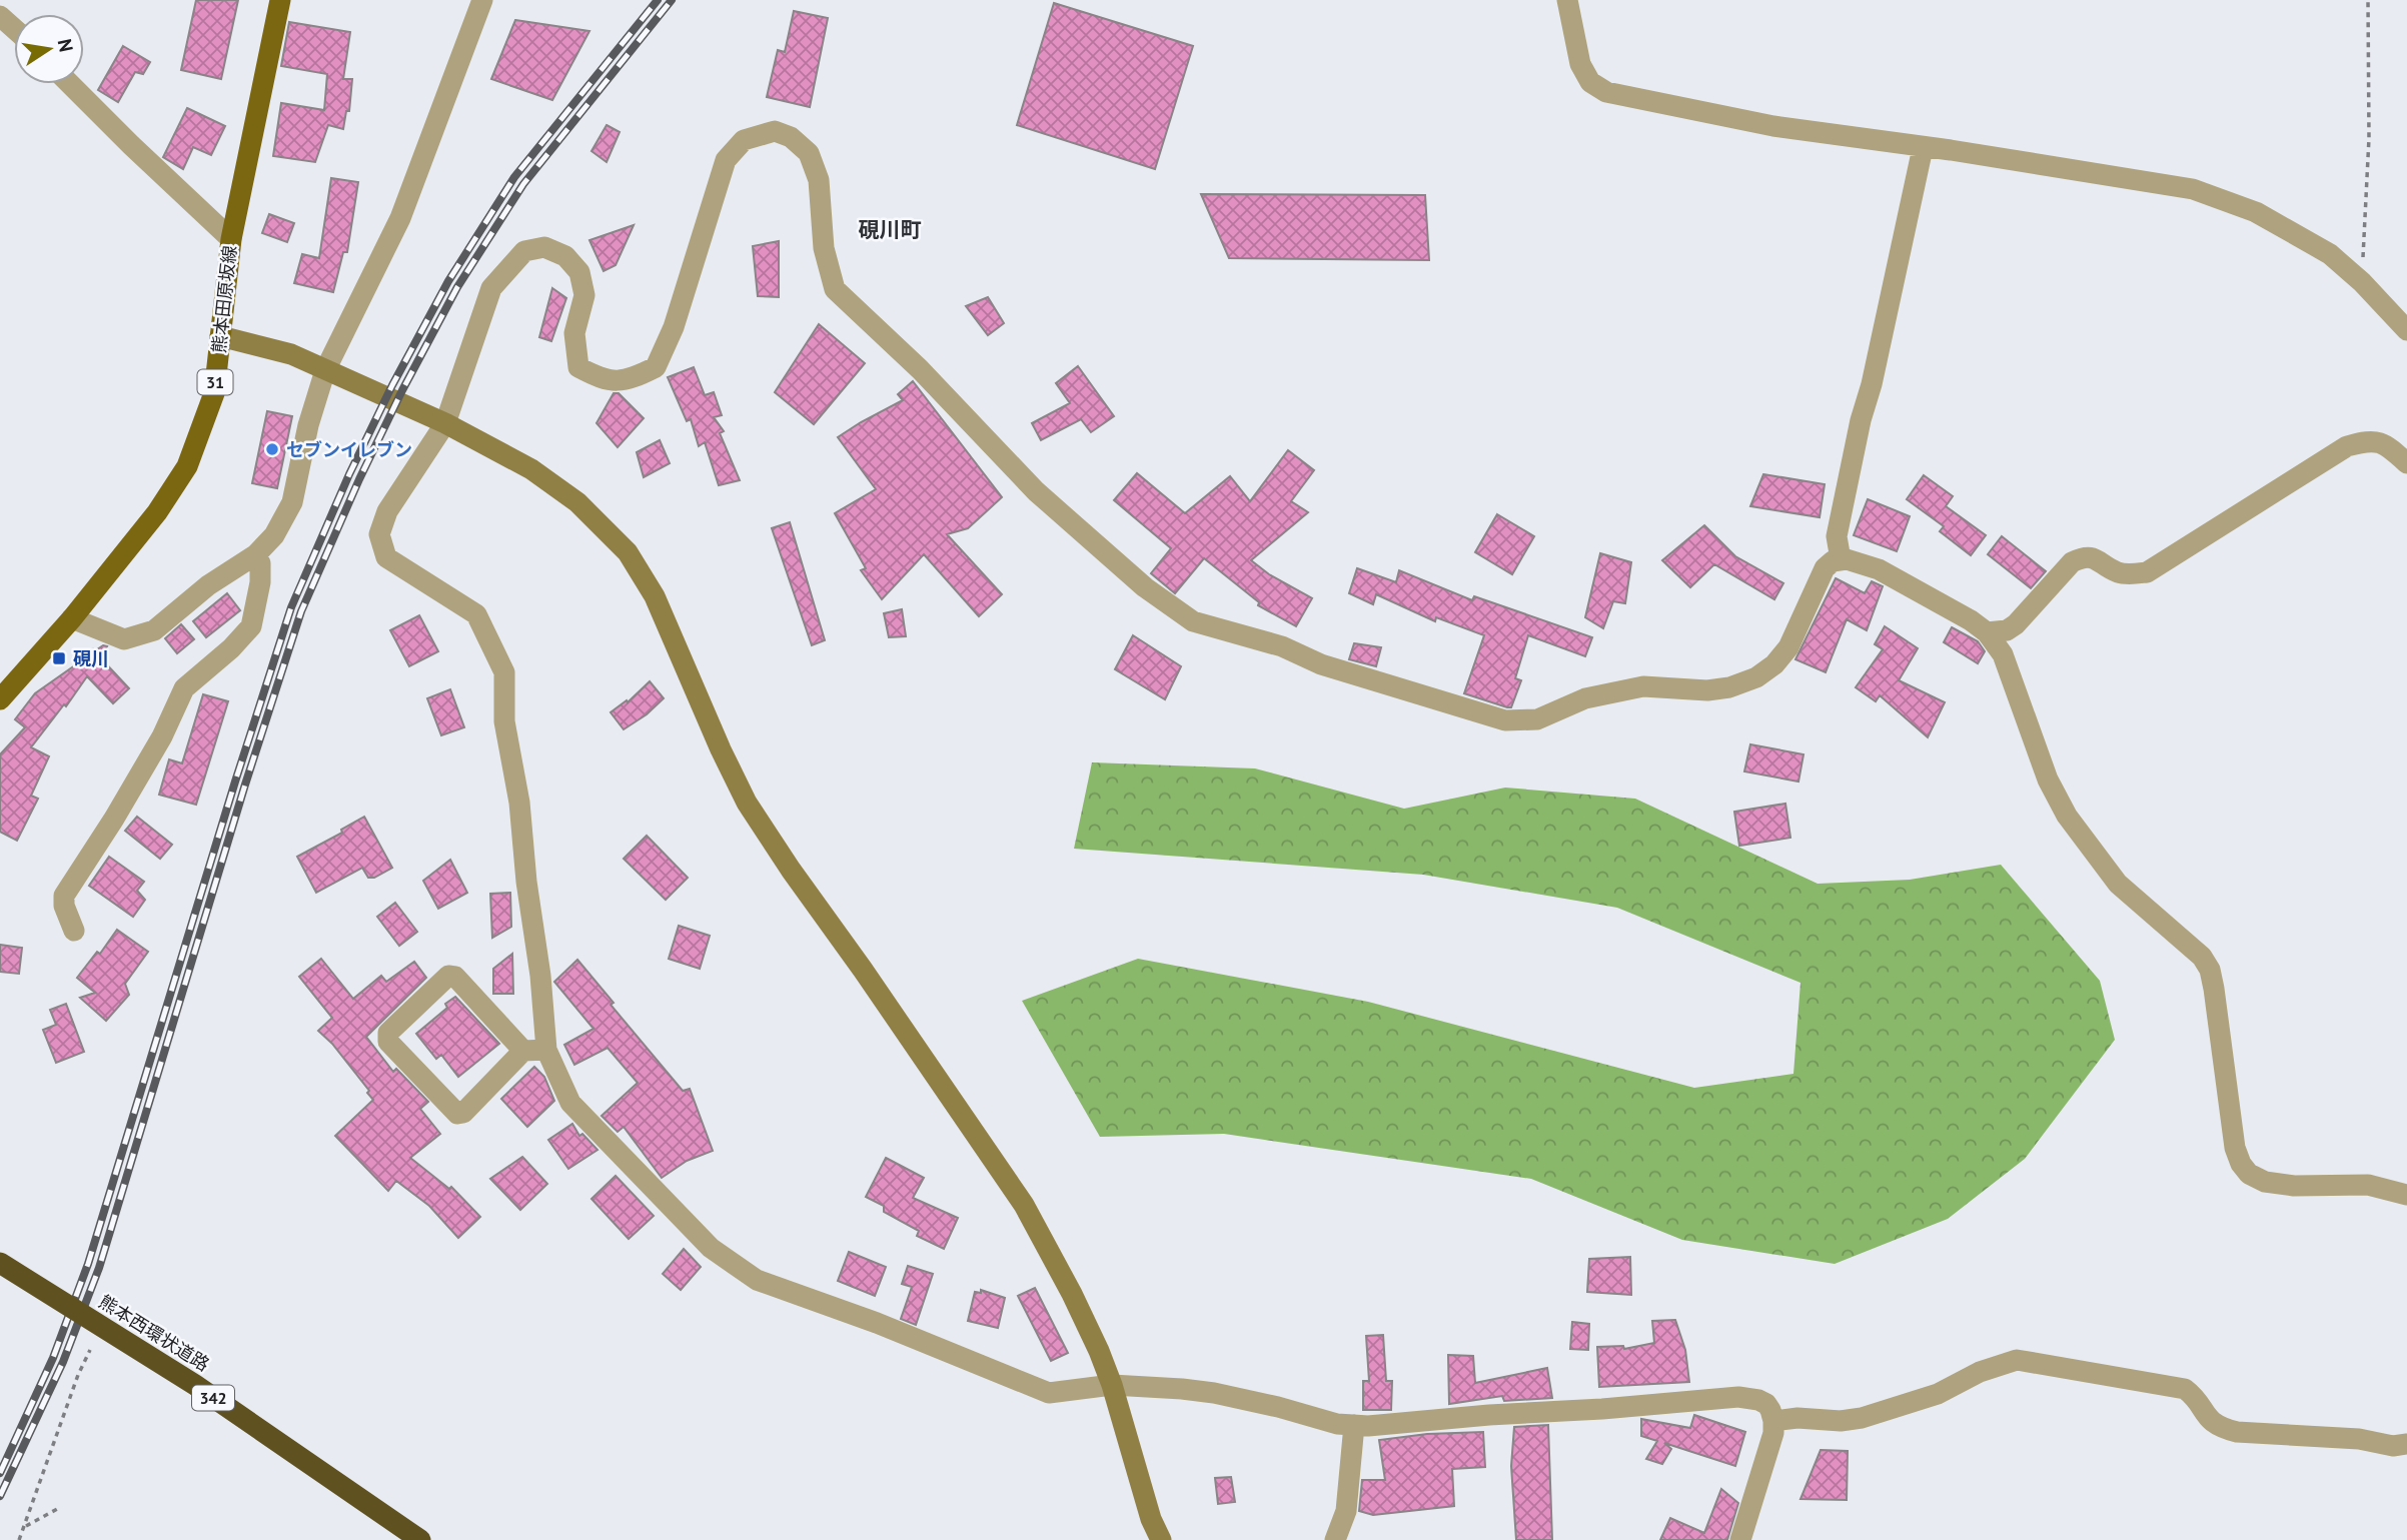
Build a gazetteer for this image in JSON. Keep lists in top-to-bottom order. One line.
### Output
{"streets":{"highway":["熊本西環状道路","342"],"main road":["熊本田原坂線","31"]},"districts":["硯川町"],"places":{"other":["セブンイレブン"],"transit":["硯川"]},"north":"right"}
